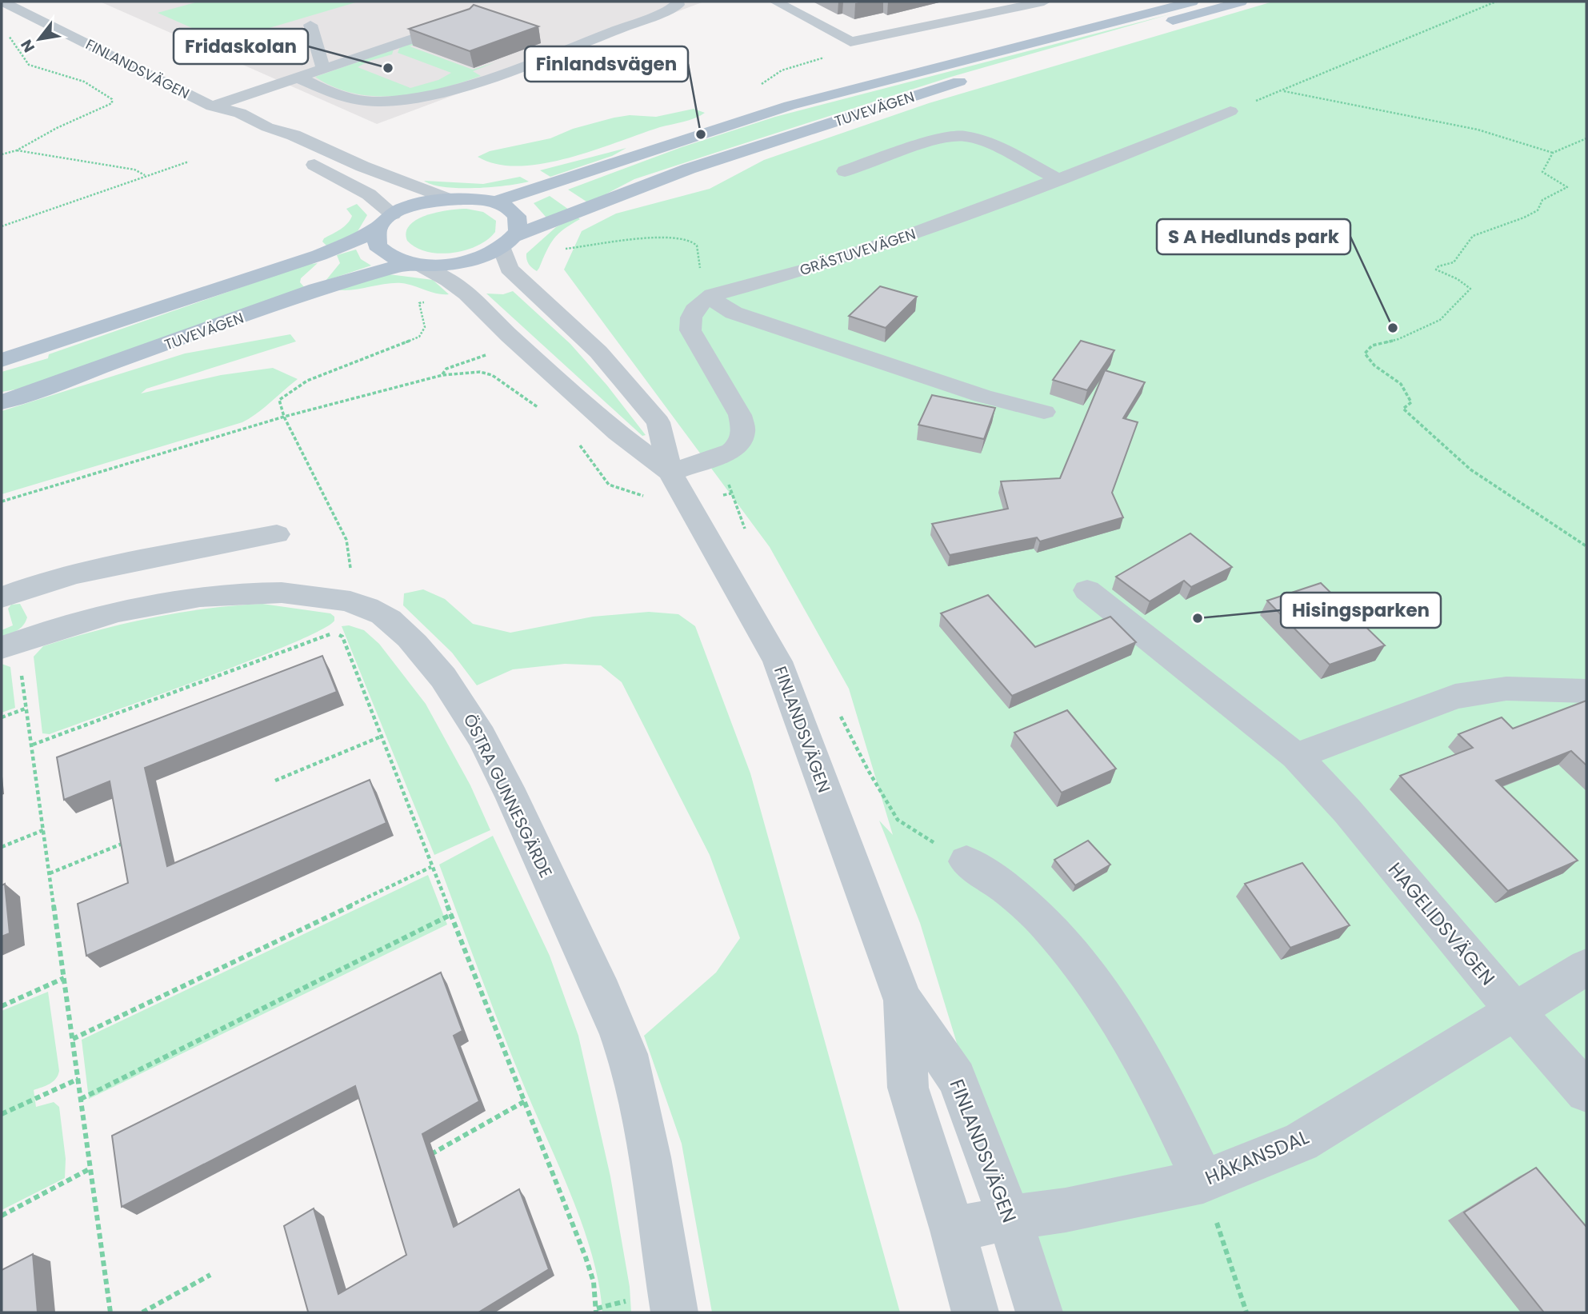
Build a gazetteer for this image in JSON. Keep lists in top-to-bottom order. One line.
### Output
{"streets":{"main road":["TUVEVÄGEN"],"street":["FINLANDSVÄGEN","GRÄSTUVEVÄGEN","ÖSTRA GUNNESGÄRDE","HAGELIDSVÄGEN","HÅKANSDAL"]},"crossings":[["FINLANDSVÄGEN","TUVEVÄGEN"],["FINLANDSVÄGEN","GRÄSTUVEVÄGEN"],["FINLANDSVÄGEN","HÅKANSDAL"],["HAGELIDSVÄGEN","HÅKANSDAL"]],"places":["Fridaskolan","Finlandsvägen","S A Hedlunds park","Hisingsparken"],"north":"bottom left"}
